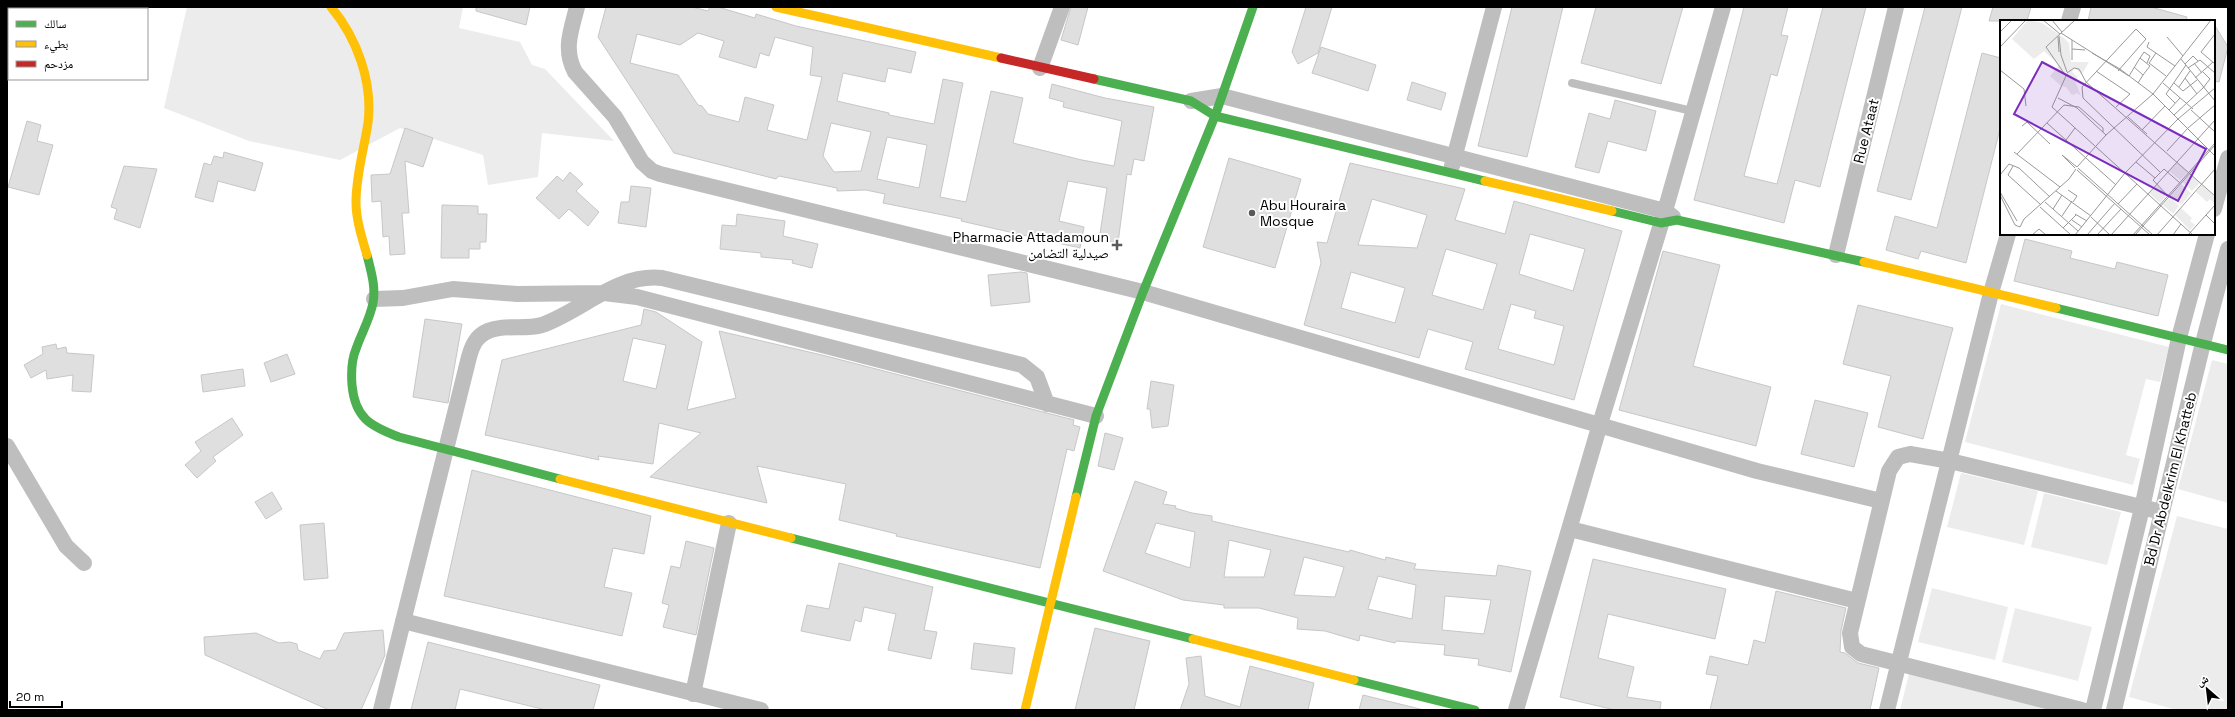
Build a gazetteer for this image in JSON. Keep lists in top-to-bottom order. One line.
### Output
{"streets":{"street":["Rue Ataat","Bd Dr Abdelkrim El Khatteb"]},"places":{"other":["Abu Houraira Mosque"],"health":["Pharmacie Attadamoun صيدلية التضامن"]},"legend":["سالك","بطيء","مزدحم"],"scale_bar":"20 m","north":"top left"}
